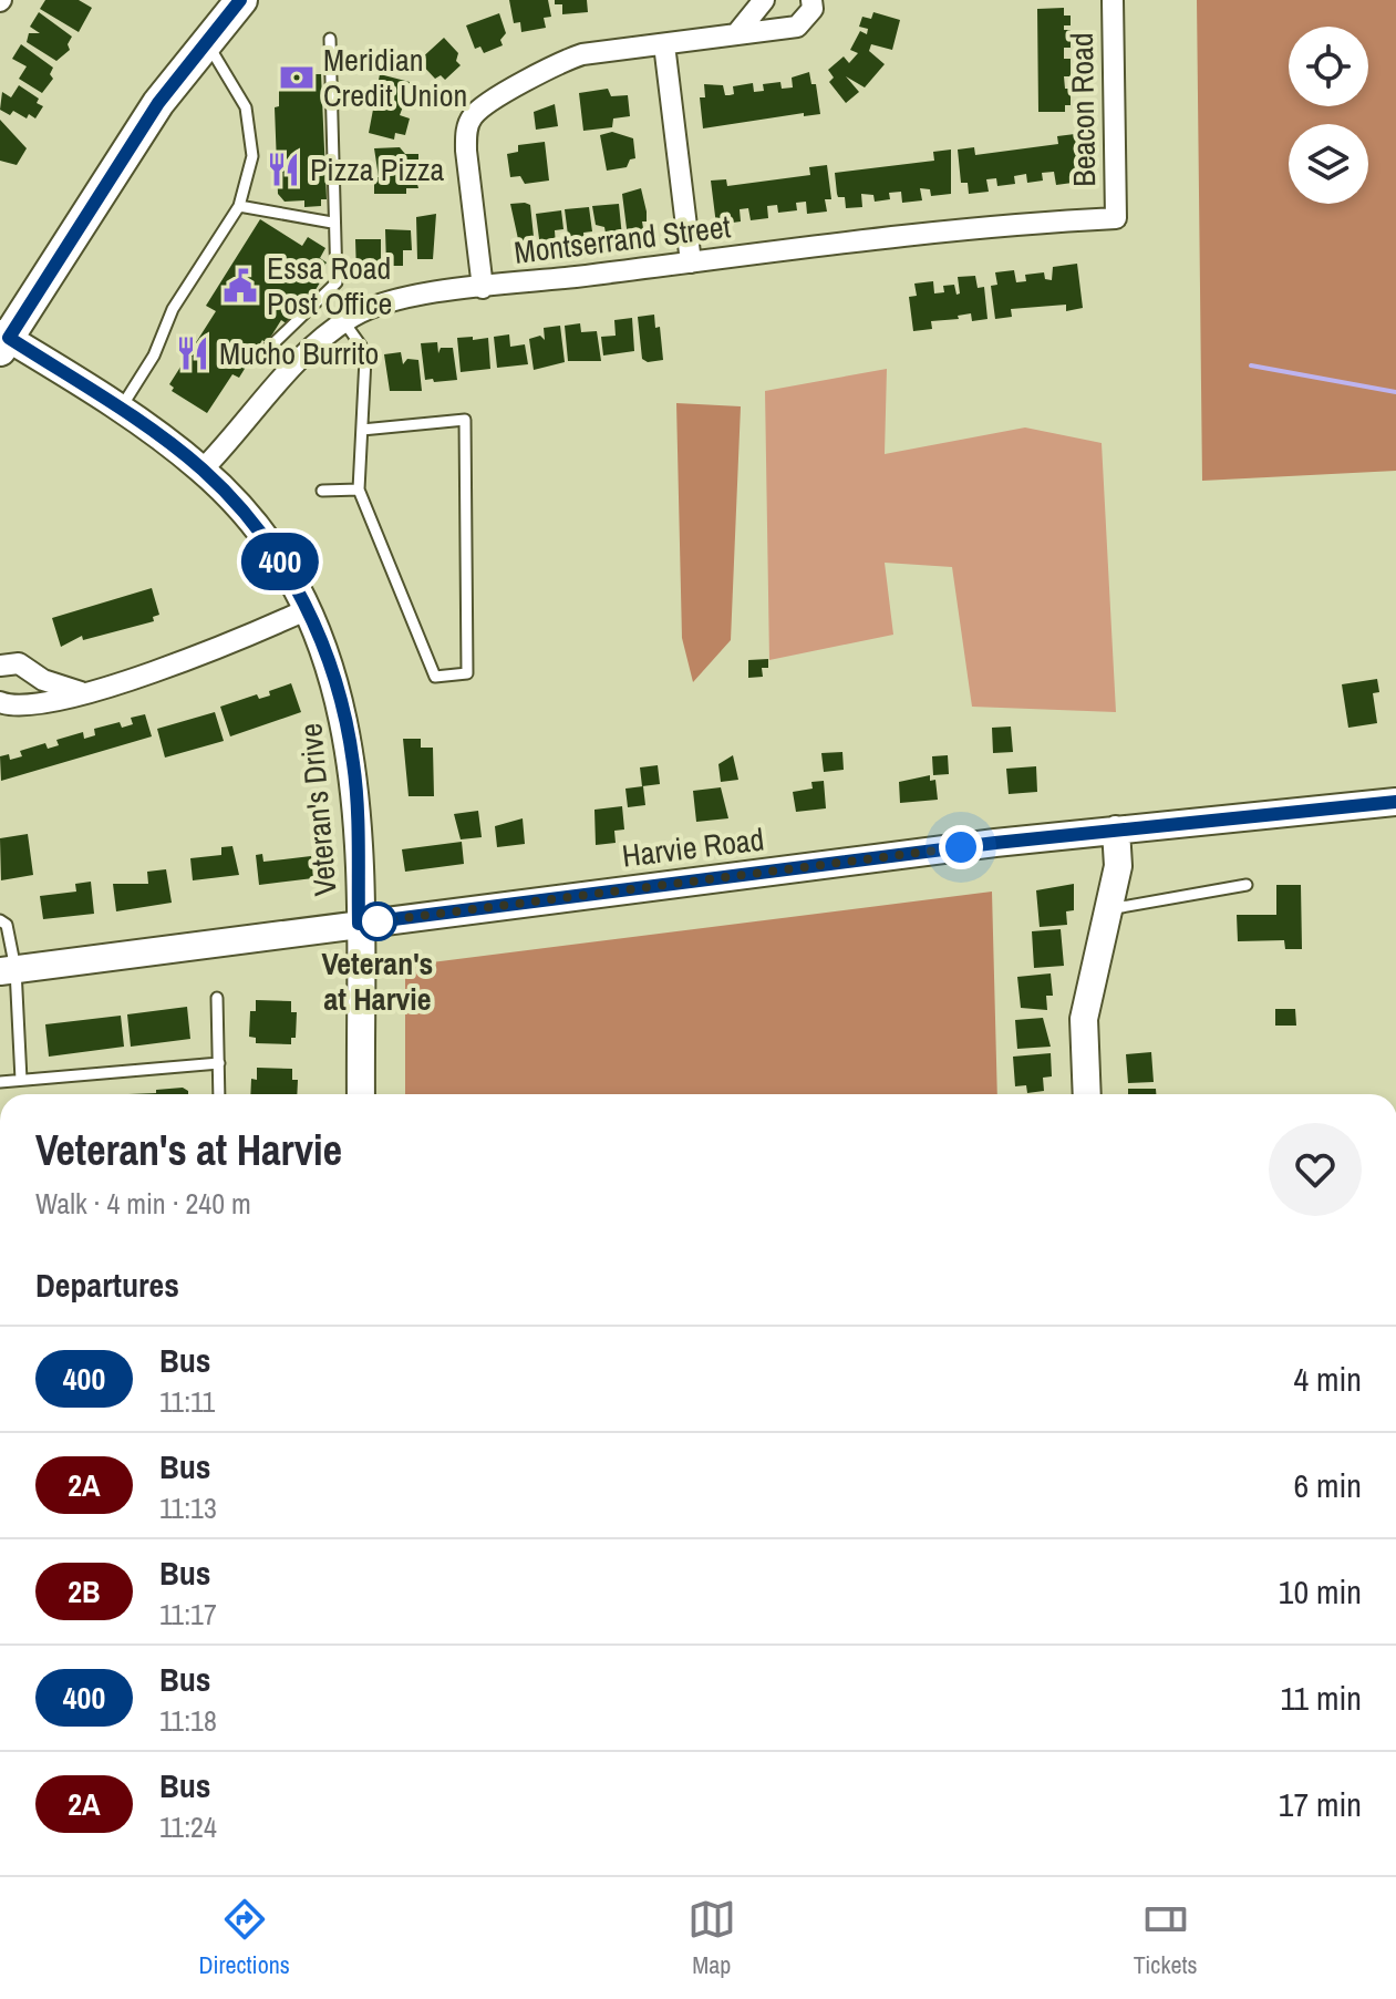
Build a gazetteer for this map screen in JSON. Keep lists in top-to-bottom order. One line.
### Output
{"streets":{"street":["Beacon Road","Montserrand Street","Veteran's Drive","Harvie Road"]},"crossings":[["Beacon Road","Montserrand Street"],["Montserrand Street","Veteran's Drive"],["Veteran's Drive","Harvie Road"]],"places":{"bank":["Meridian Credit Union"],"restaurant":["Pizza Pizza","Mucho Burrito"],"public building":["Essa Road Post Office"],"other":["Veteran's at Harvie"]},"lines":["bus line 400"],"page":{"on_map":"400","heading":[["Veteran's at Harvie","Walk · 4 min · 240 m"],"Departures"],"list":[{"mark":"400","name":"Bus","note":"11:11","value":"4 min"},{"mark":"2A","name":"Bus","note":"11:13","value":"6 min"},{"mark":"2B","name":"Bus","note":"11:17","value":"10 min"},{"mark":"400","name":"Bus","note":"11:18","value":"11 min"},{"mark":"2A","name":"Bus","note":"11:24","value":"17 min"}],"tabs":["Directions","Map","Tickets"]}}
